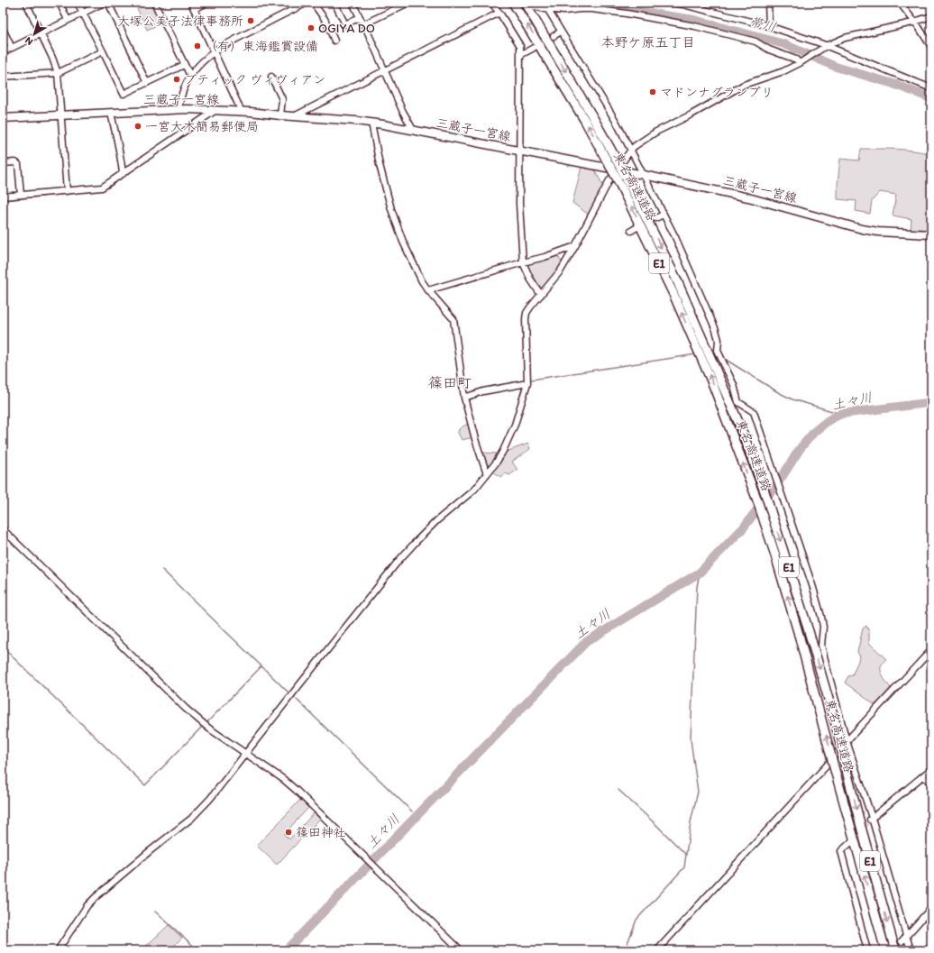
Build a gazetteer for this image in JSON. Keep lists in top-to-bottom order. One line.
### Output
{"streets":{"highway":["東名高速道路","E1"],"main road":["三蔵子一宮線"]},"districts":["本野ケ原五丁目","篠田町"],"water":["帯川","土々川"],"places":["大塚公美子法律事務所","OGIYA DO","（有）東海鑑賞設備","ブティック ヴィヴィアン","マドンナグランプリ","一宮大木簡易郵便局","篠田神社"],"north":"bottom left"}
